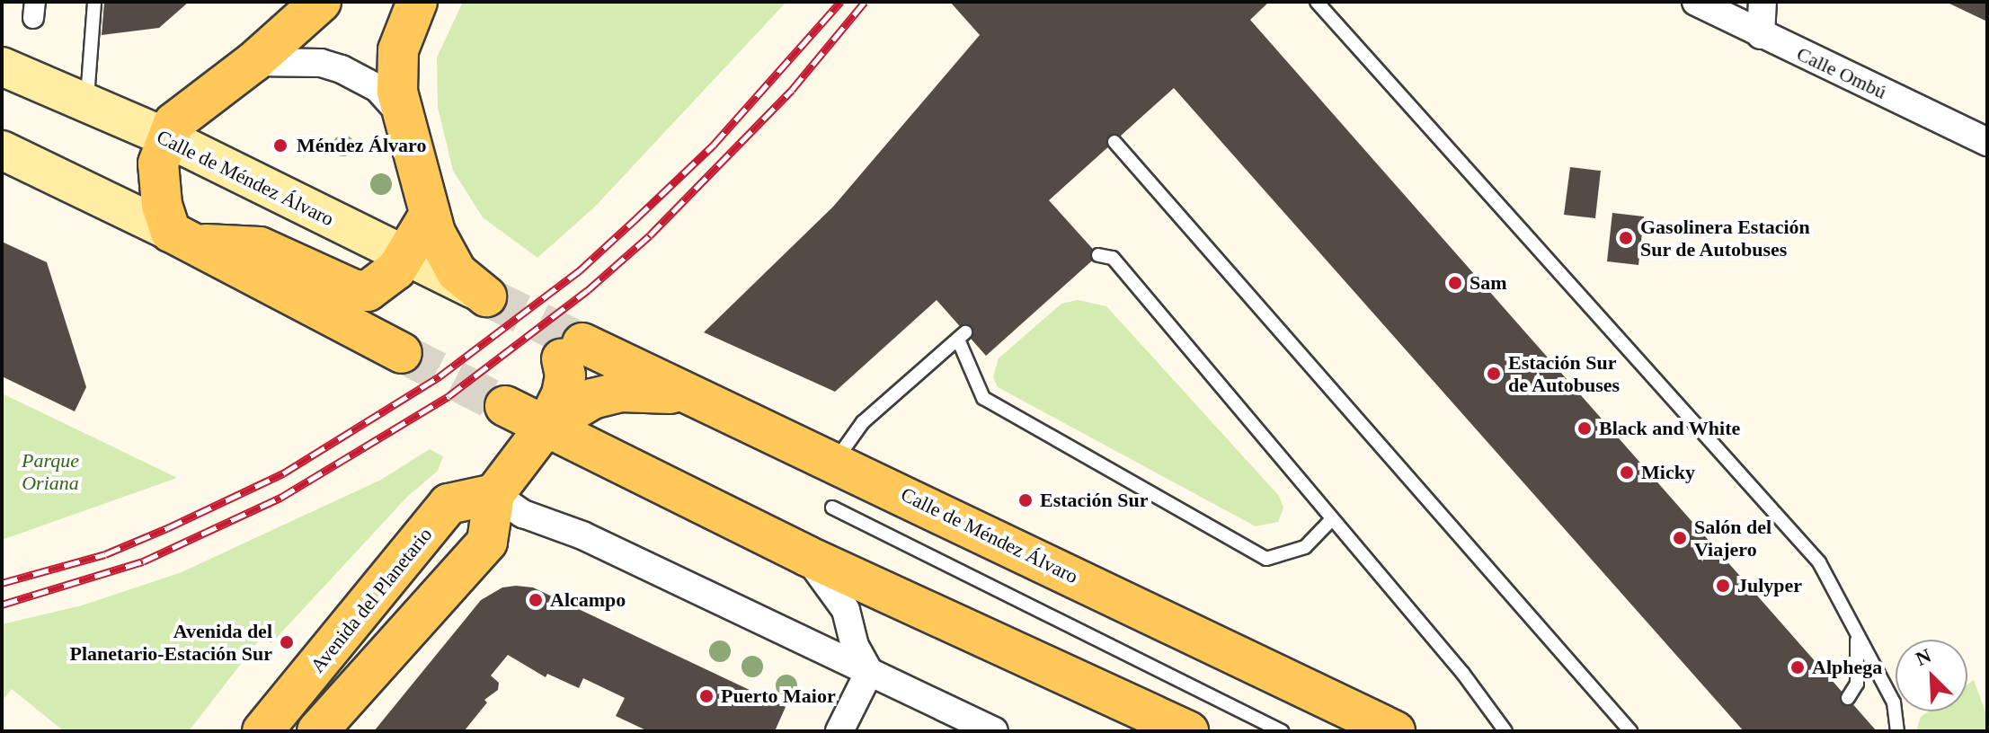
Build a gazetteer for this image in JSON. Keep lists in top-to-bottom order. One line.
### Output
{"streets":{"main road":["Calle de Méndez Álvaro","Avenida del Planetario"],"street":["Calle Ombú"]},"parks":["Parque Oriana"],"places":["Méndez Álvaro","Gasolinera Estación Sur de Autobuses","Sam","Estación Sur de Autobuses","Black and White","Micky","Estación Sur","Salón del Viajero","Julyper","Alcampo","Avenida del Planetario-Estación Sur","Alphega","Puerto Maior"],"north":"top left"}
